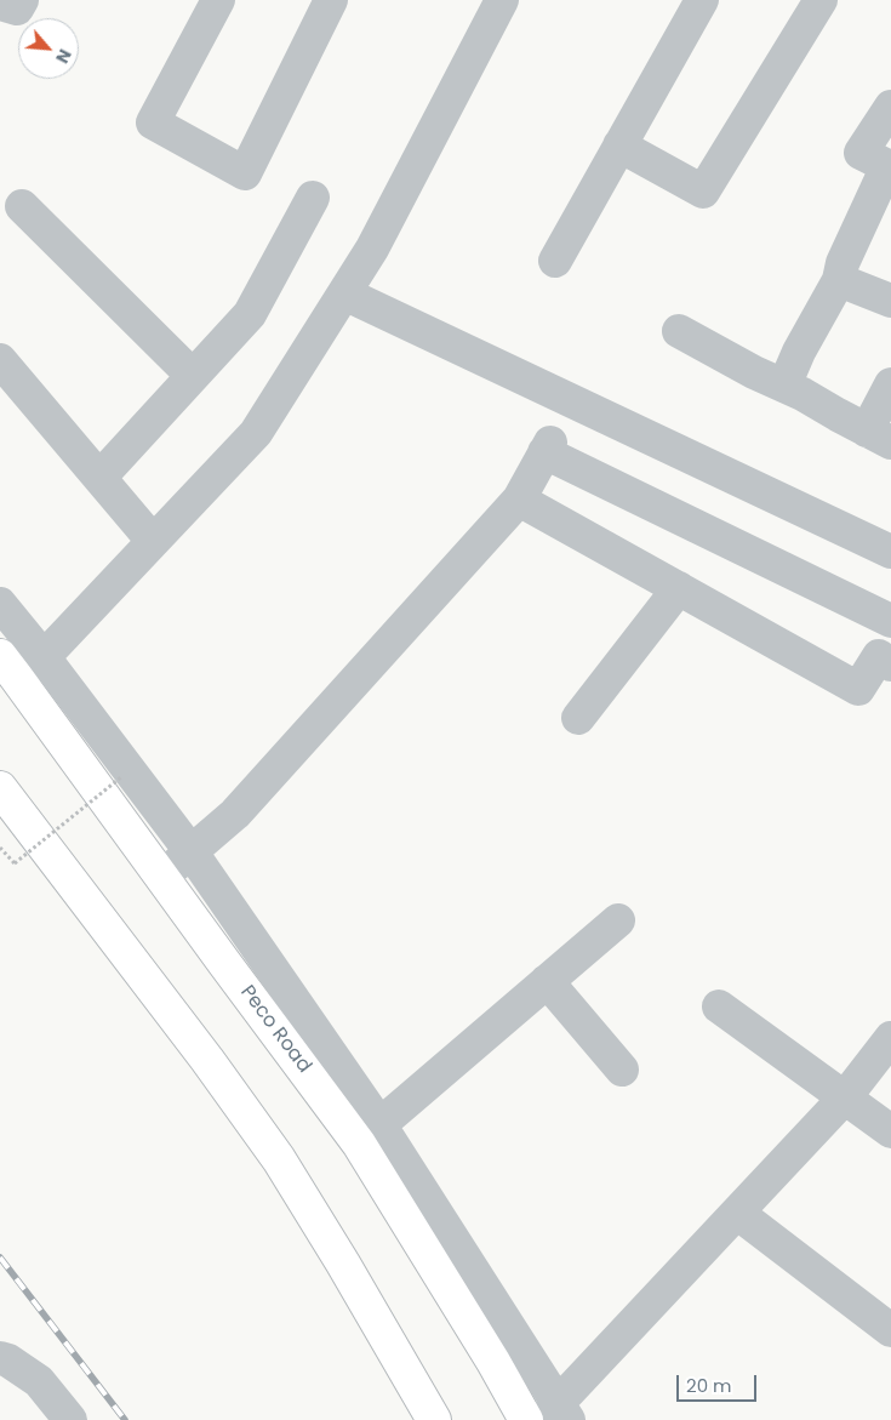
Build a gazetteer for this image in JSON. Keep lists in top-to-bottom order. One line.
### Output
{"streets":{"main road":["Peco Road"]},"scale_bar":"20 m","north":"bottom right"}
